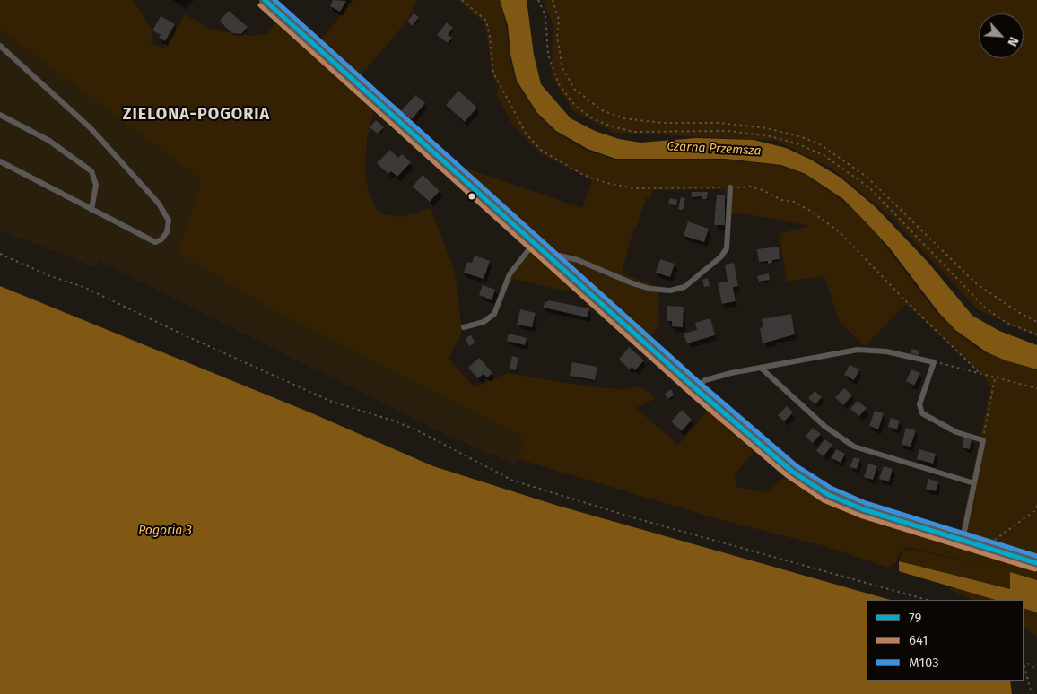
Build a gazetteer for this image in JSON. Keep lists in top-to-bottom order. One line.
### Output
{"districts":["ZIELONA-POGORIA"],"water":["Czarna Przemsza","Pogoria 3"],"lines":["transit line 79","transit line M103","transit line 641"],"legend":["79","641","M103"],"north":"bottom right"}
